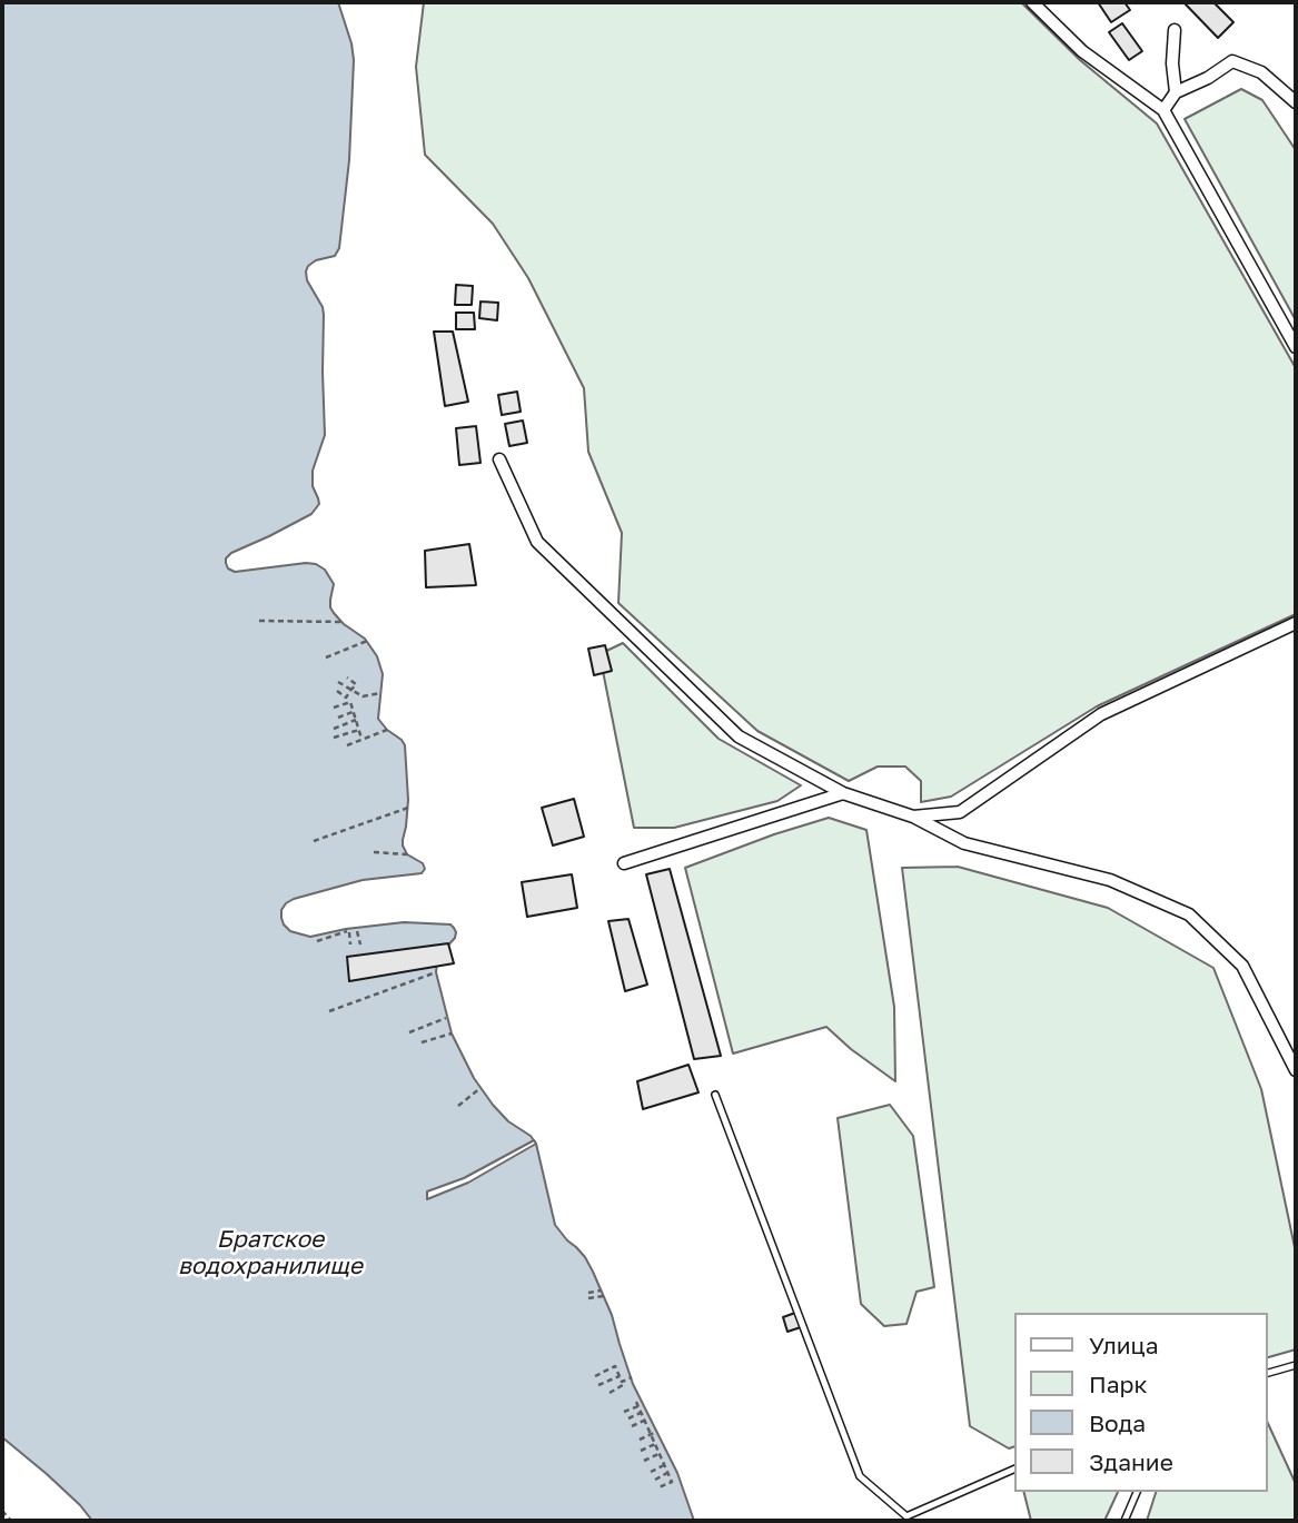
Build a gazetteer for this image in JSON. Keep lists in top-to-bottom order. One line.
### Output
{"water":["Братское водохранилище"],"legend":["Улица","Парк","Вода","Здание"]}
